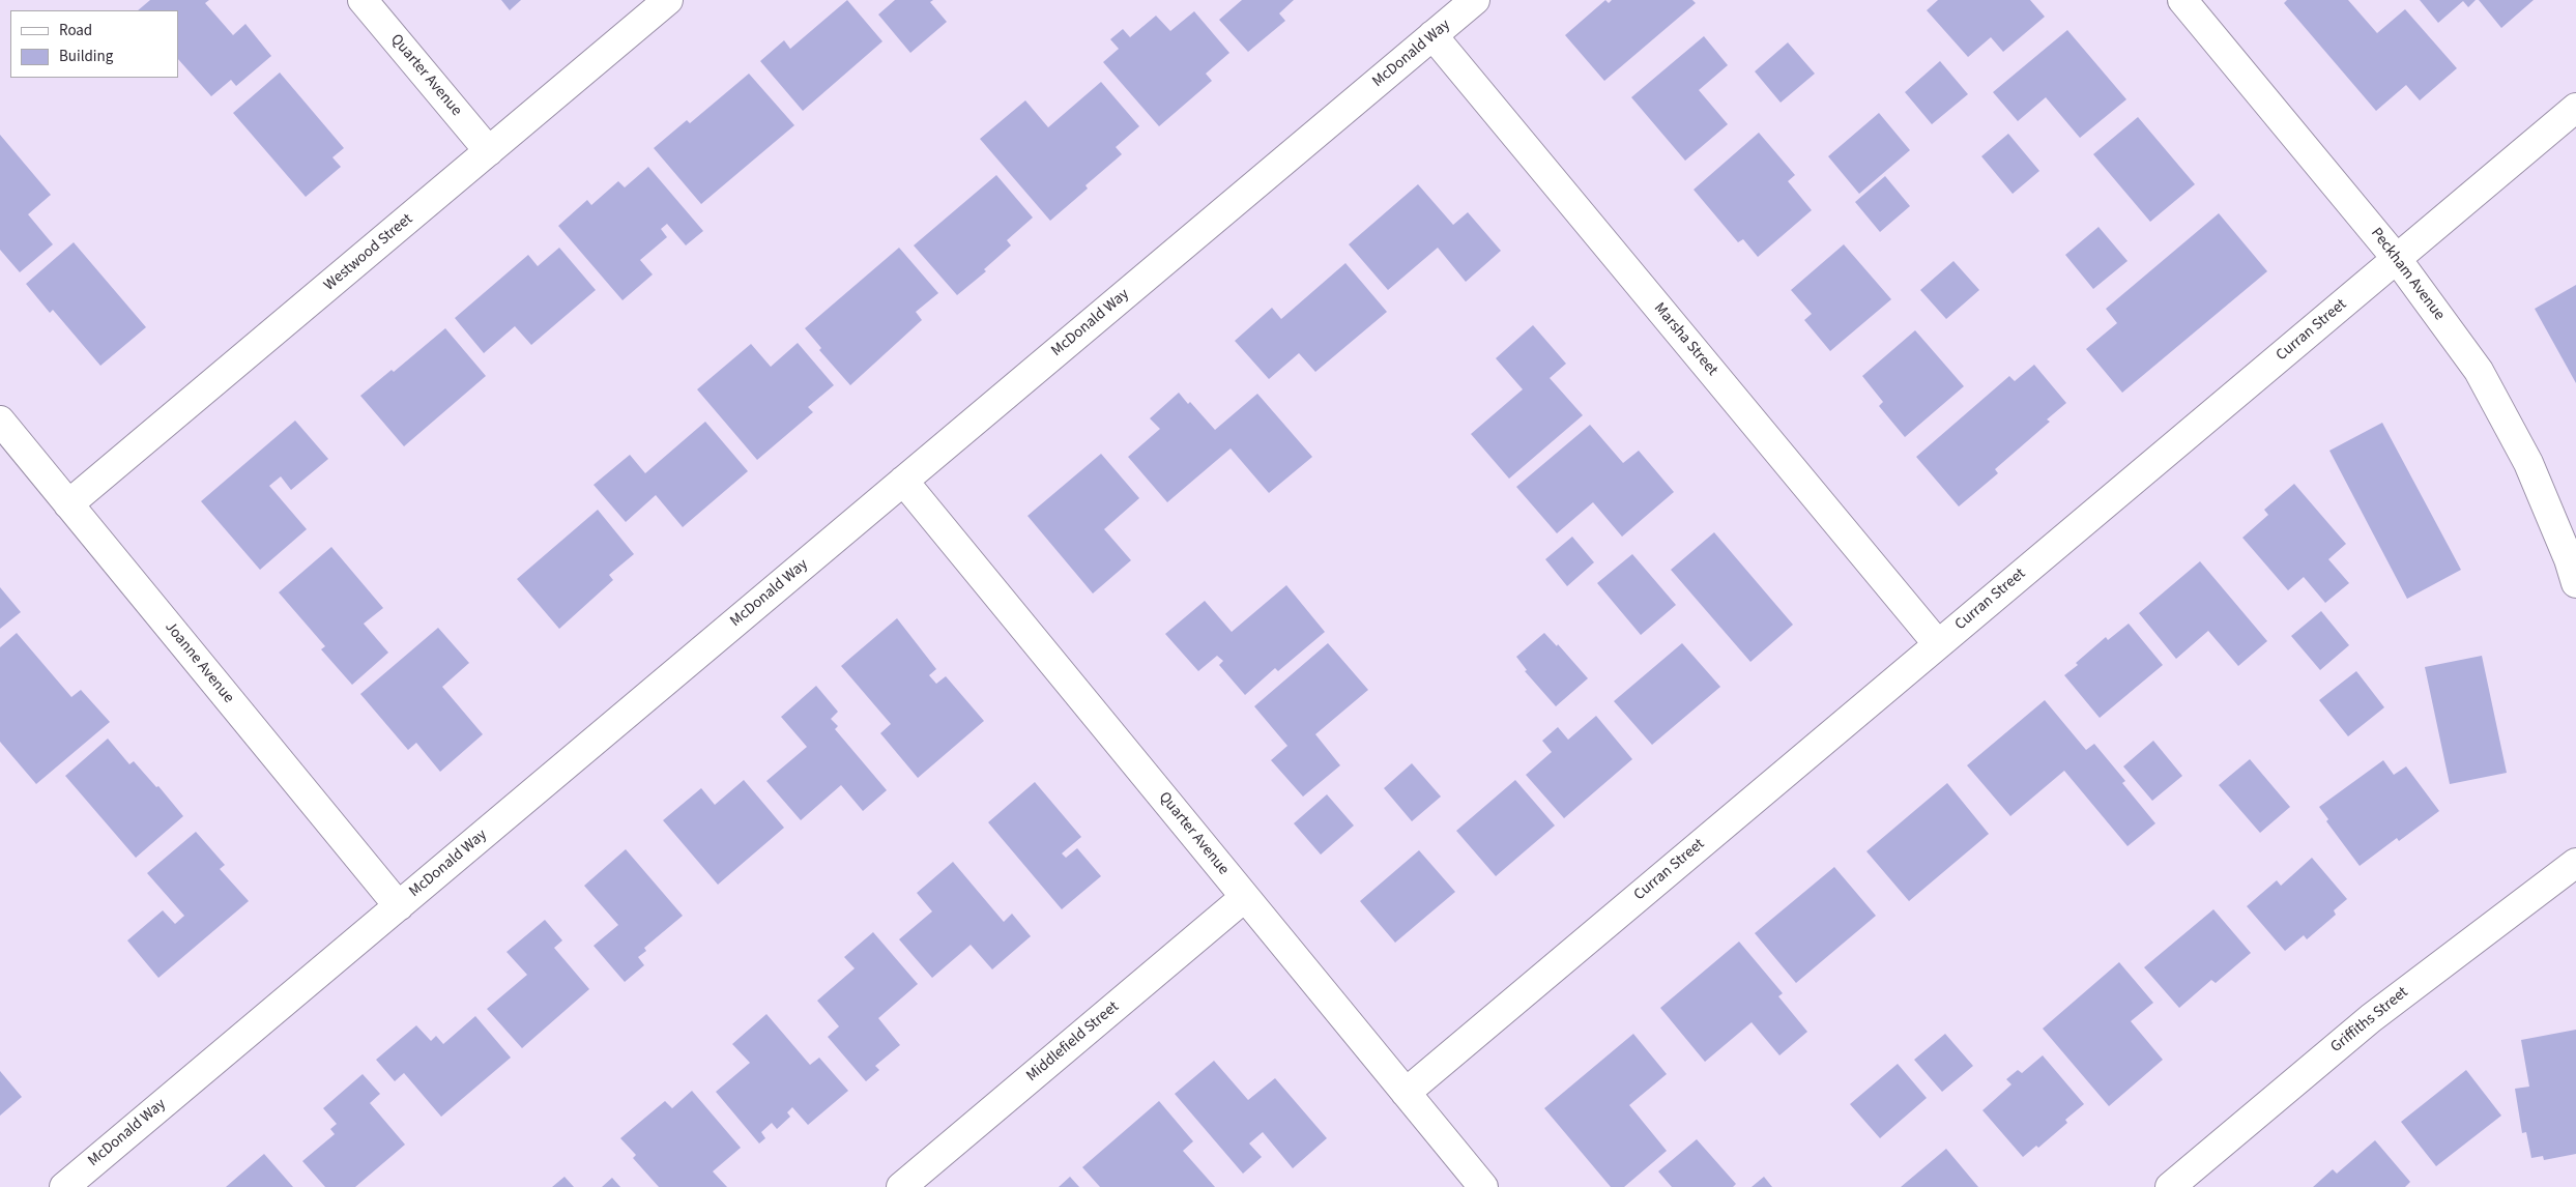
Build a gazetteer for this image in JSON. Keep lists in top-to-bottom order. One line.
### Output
{"streets":{"street":["McDonald Way","Quarter Avenue","Westwood Street","Peckham Avenue","Curran Street","Marsha Street","Joanne Avenue","Griffiths Street","Middlefield Street"]},"crossings":[["McDonald Way","Quarter Avenue"],["McDonald Way","Marsha Street"],["McDonald Way","Joanne Avenue"],["Quarter Avenue","Westwood Street"],["Quarter Avenue","Curran Street"],["Quarter Avenue","Middlefield Street"],["Westwood Street","Joanne Avenue"],["Peckham Avenue","Curran Street"],["Curran Street","Marsha Street"]],"legend":["Road","Building"]}
